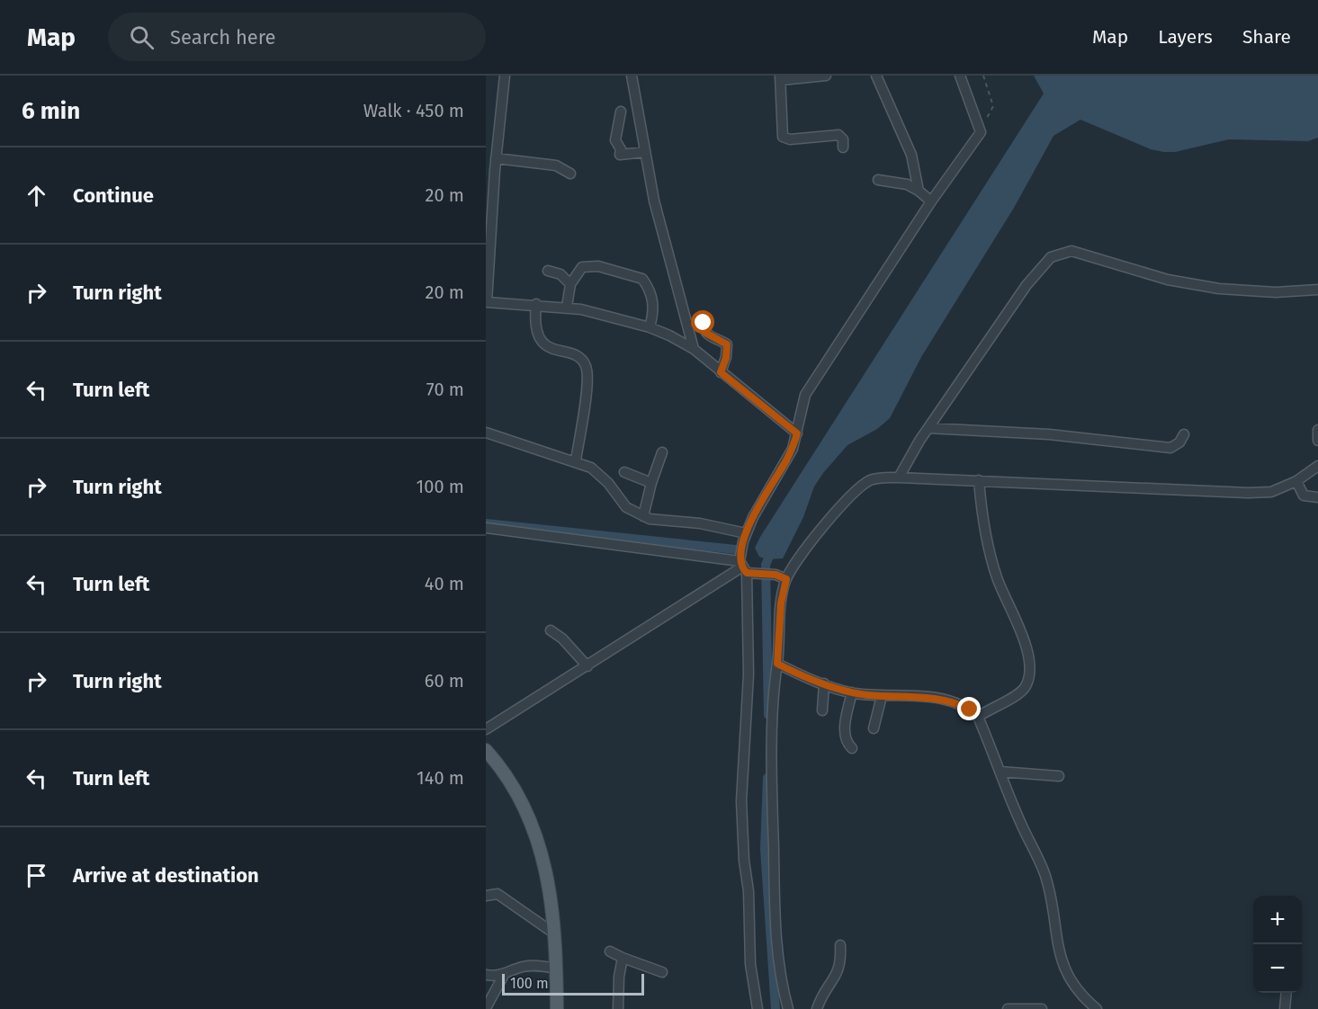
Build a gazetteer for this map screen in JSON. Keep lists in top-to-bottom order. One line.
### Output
{"scale_bar":"100 m","page":{"header":"Map","search":"Search here","nav":["Map","Layers","Share"],"heading":["6 min","Walk · 450 m"],"list":[["Continue","20 m"],["Turn right","20 m"],["Turn left","70 m"],["Turn right","100 m"],["Turn left","40 m"],["Turn right","60 m"],["Turn left","140 m"],"Arrive at destination"],"map_buttons":["+","−"],"scale":"100 m"}}
